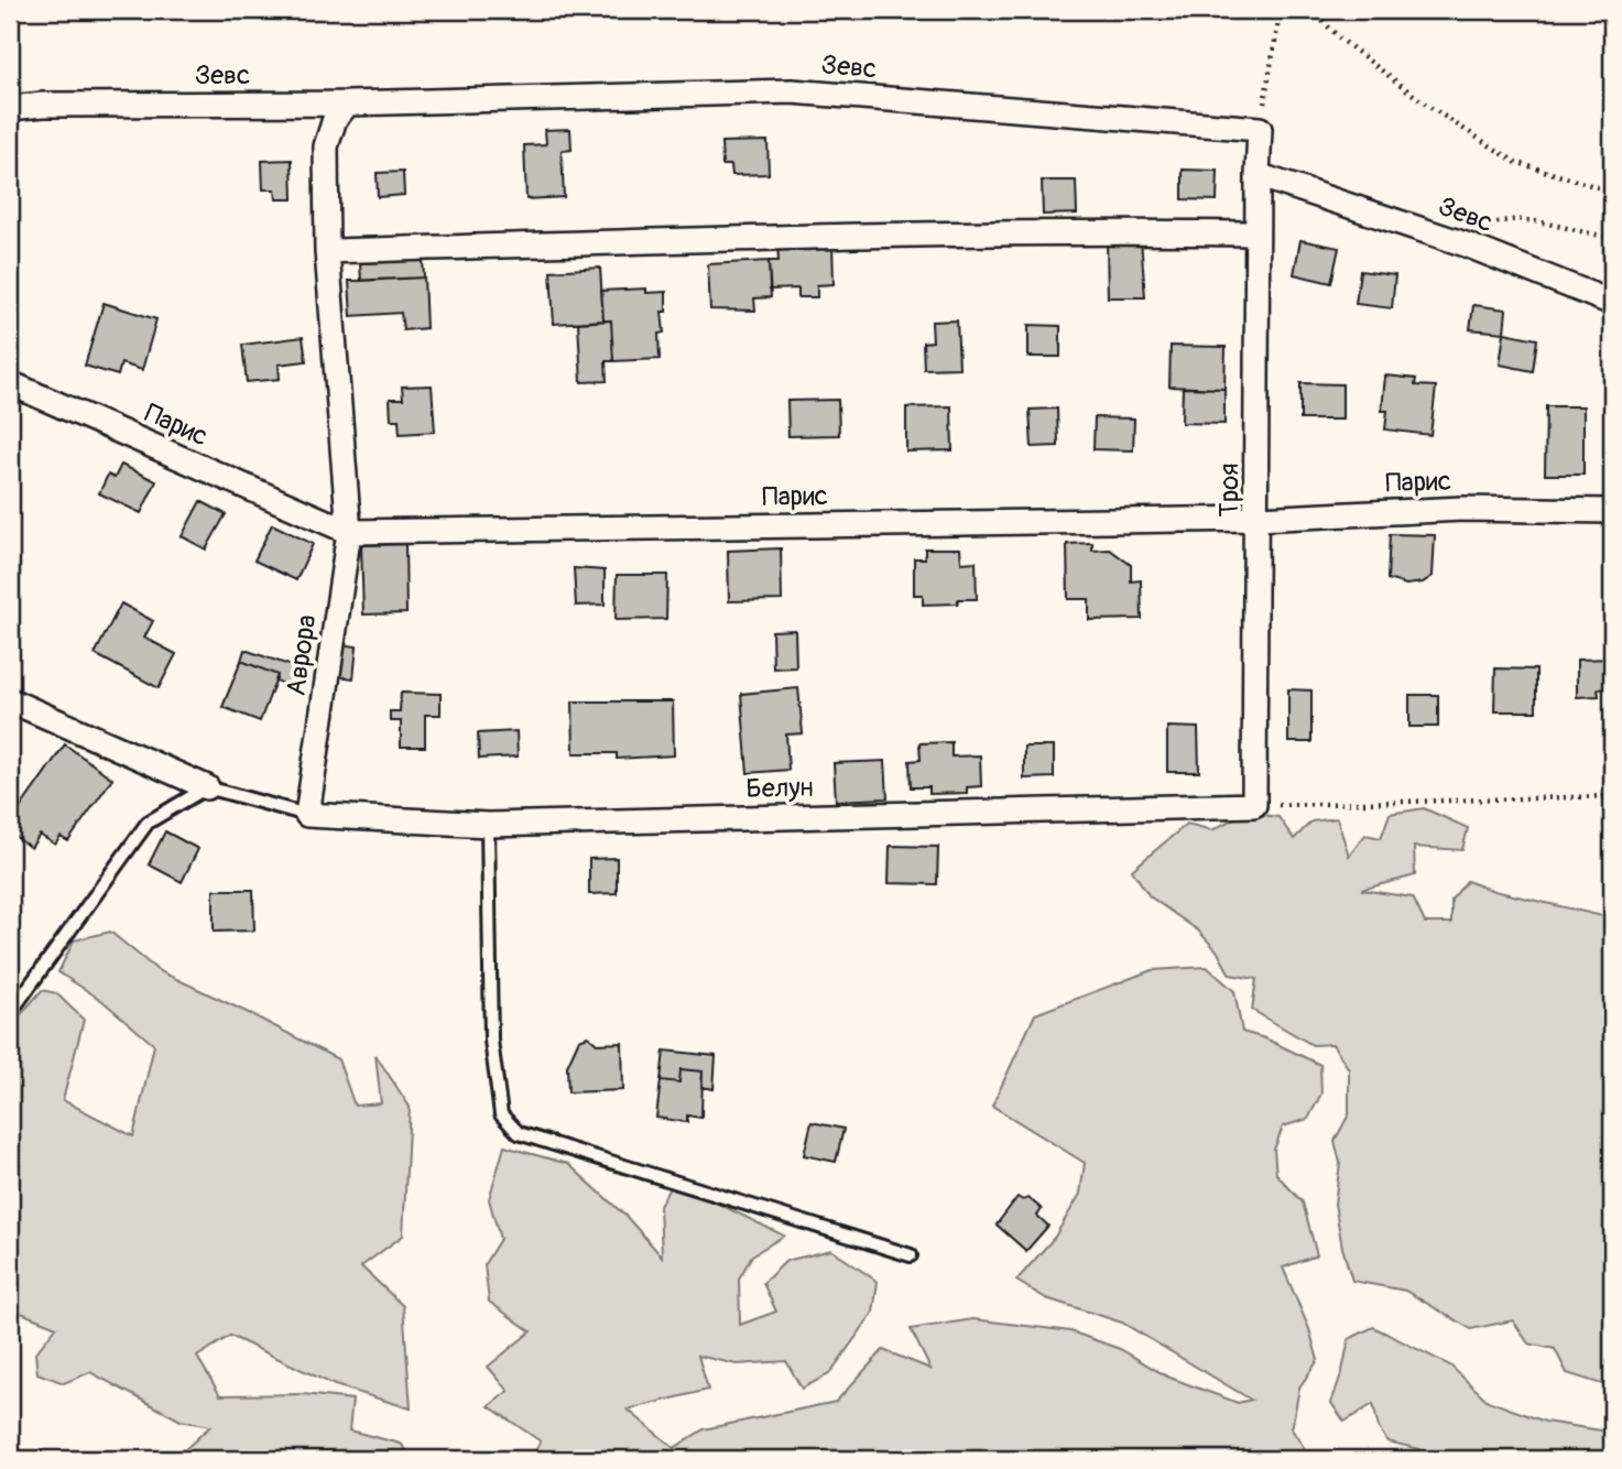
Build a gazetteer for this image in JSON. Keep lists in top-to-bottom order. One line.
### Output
{"streets":{"street":["Зевс","Парис","Троя","Аврора","Белун"]},"crossings":[["Зевс","Троя"],["Зевс","Аврора"],["Парис","Троя"],["Парис","Аврора"],["Троя","Белун"],["Аврора","Белун"]]}
